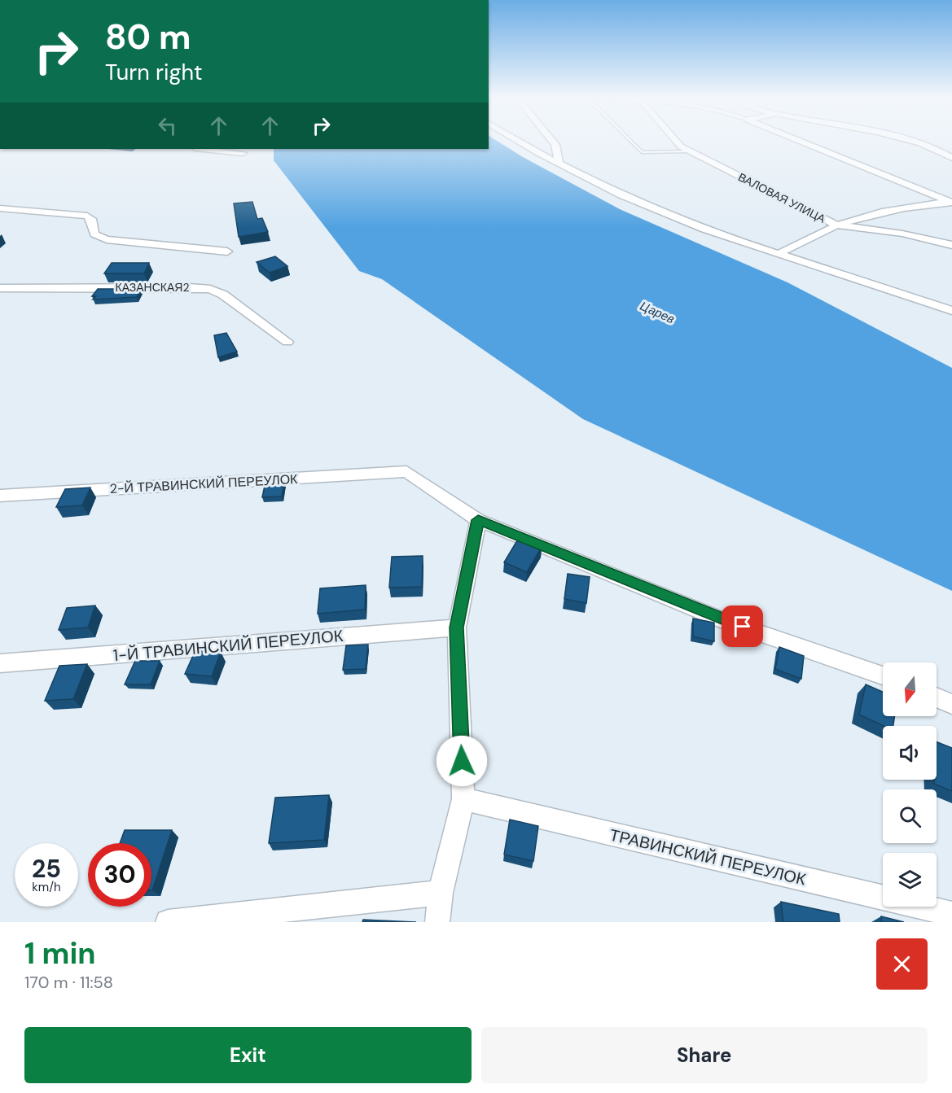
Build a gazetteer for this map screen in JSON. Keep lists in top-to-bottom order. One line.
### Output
{"streets":{"street":["ВАЛОВАЯ УЛИЦА","КАЗАНСКАЯ2","2-Й ТРАВИНСКИЙ ПЕРЕУЛОК","1-Й ТРАВИНСКИЙ ПЕРЕУЛОК","ТРАВИНСКИЙ ПЕРЕУЛОК"]},"water":["Царев"],"north":"bottom","page":{"turn":["80 m","Turn right"],"speed":"25 km/h","limit":"30","heading":["1 min","170 m · 11:58"],"buttons":["Exit","Share"]}}
